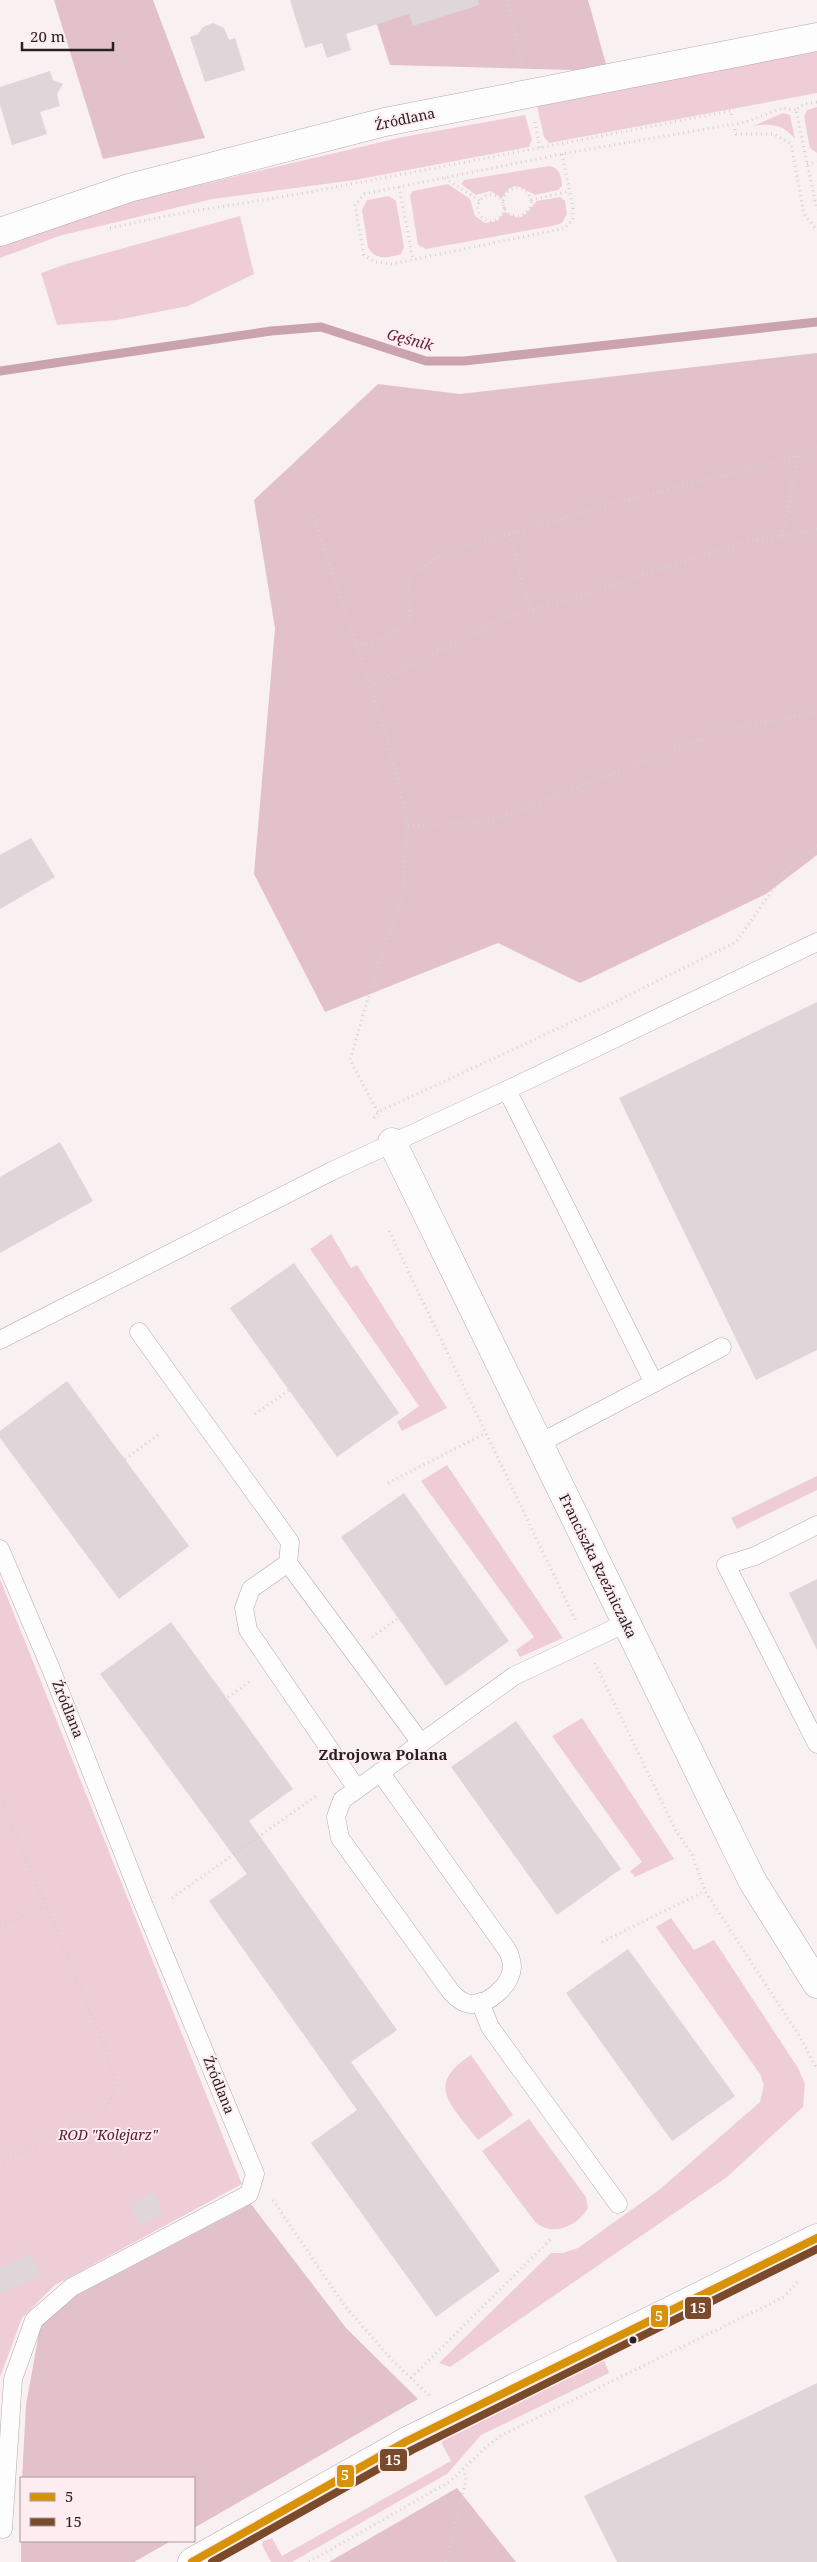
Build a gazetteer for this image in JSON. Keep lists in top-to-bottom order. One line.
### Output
{"streets":{"street":["Źródlana","Franciszka Rzeźniczaka"]},"districts":["Zdrojowa Polana"],"water":["Gęśnik"],"parks":["ROD \"Kolejarz\""],"lines":["transit line 5","transit line 15"],"legend":["5","15"],"scale_bar":"20 m"}
